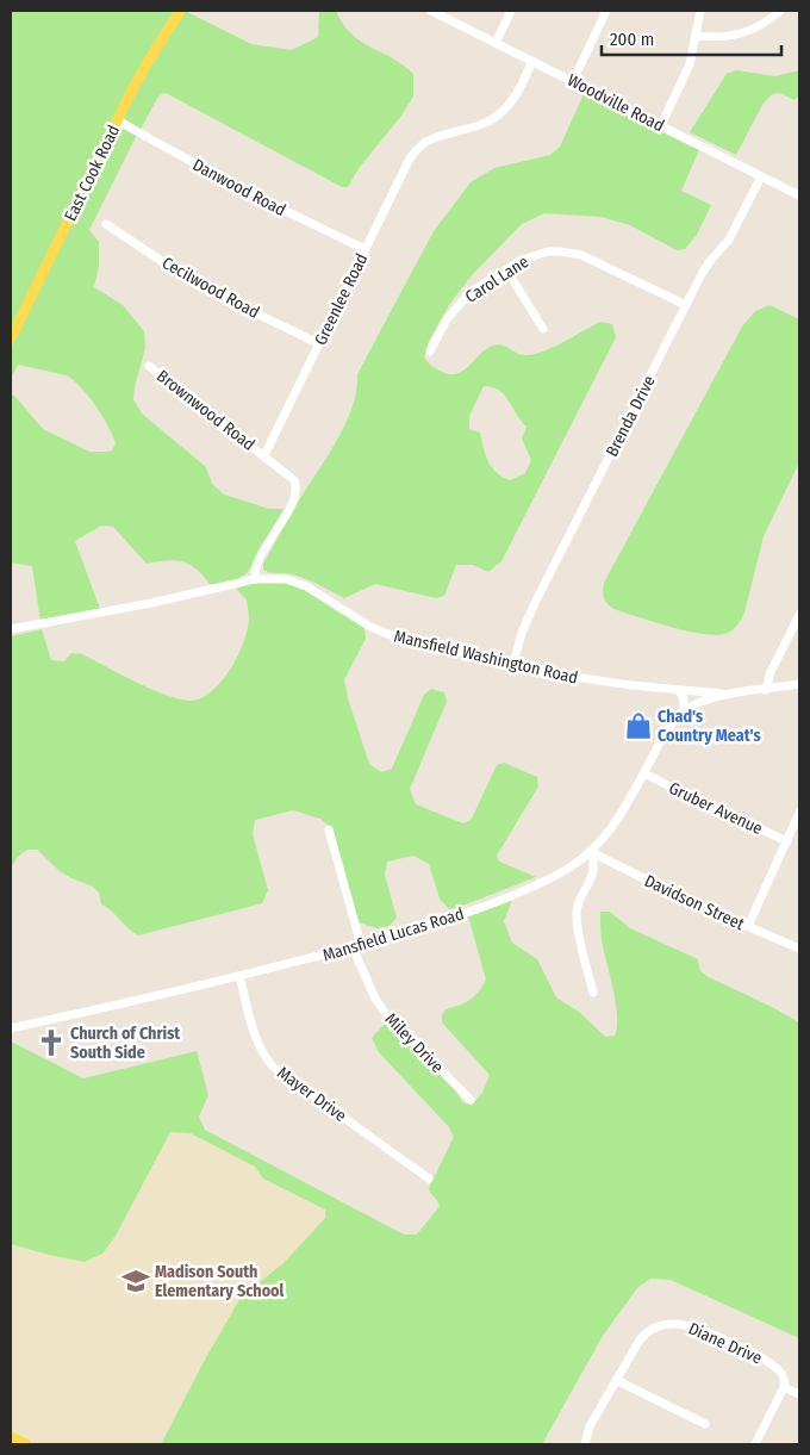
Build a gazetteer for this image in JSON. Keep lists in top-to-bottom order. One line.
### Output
{"streets":{"main road":["East Cook Road"],"street":["Woodville Road","Danwood Road","Carol Lane","Cecilwood Road","Greenlee Road","Brownwood Road","Brenda Drive","Mansfield Washington Road","Gruber Avenue","Davidson Street","Mansfield Lucas Road","Miley Drive","Mayer Drive","Diane Drive"]},"crossings":[["Woodville Road","Greenlee Road"],["Woodville Road","Brenda Drive"],["East Cook Road","Danwood Road"],["Danwood Road","Greenlee Road"],["Carol Lane","Brenda Drive"],["Cecilwood Road","Greenlee Road"],["Greenlee Road","Brownwood Road"],["Brenda Drive","Mansfield Washington Road"],["Mansfield Washington Road","Mansfield Lucas Road"],["Gruber Avenue","Mansfield Lucas Road"],["Davidson Street","Mansfield Lucas Road"],["Mansfield Lucas Road","Miley Drive"],["Mansfield Lucas Road","Mayer Drive"]],"places":{"shop":["Chad's Country Meat's"],"church":["Church of Christ South Side"],"school or university":["Madison South Elementary School"]},"scale_bar":"200 m"}
